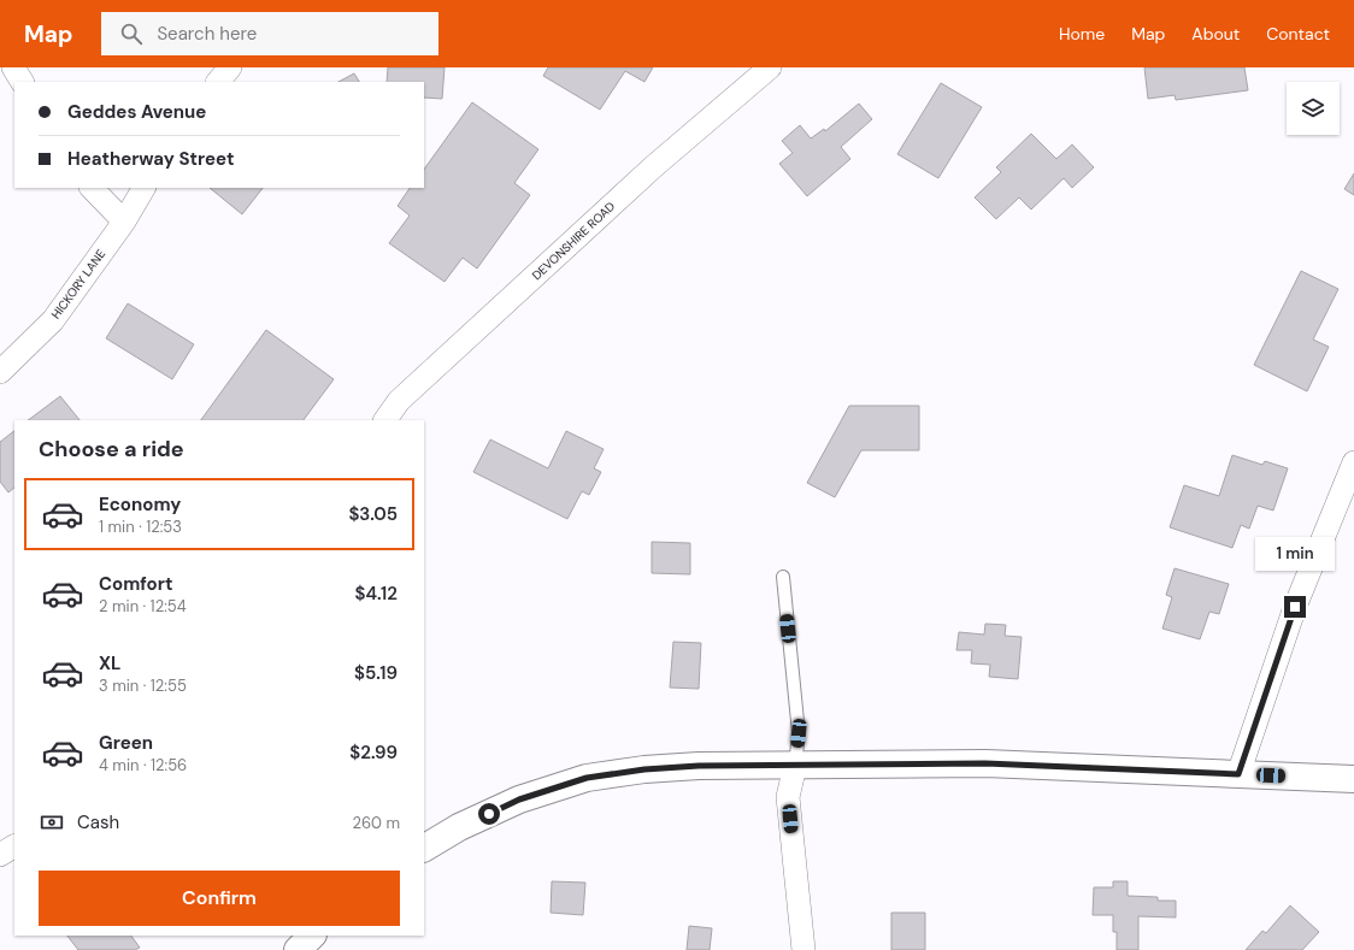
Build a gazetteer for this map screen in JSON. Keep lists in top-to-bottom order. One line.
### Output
{"streets":{"street":["DEVONSHIRE ROAD","HICKORY LANE"]},"page":{"header":"Map","search":"Search here","nav":["Home","Map","About","Contact"],"banner":["Geddes Avenue","Heatherway Street"],"heading":"Choose a ride","list":[{"name":"Economy","note":"1 min · 12:53","value":"$3.05"},{"name":"Comfort","note":"2 min · 12:54","value":"$4.12"},{"name":"XL","note":"3 min · 12:55","value":"$5.19"},{"name":"Green","note":"4 min · 12:56","value":"$2.99"}],"bubble":"1 min","pay":["Cash","260 m"],"buttons":"Confirm"}}
